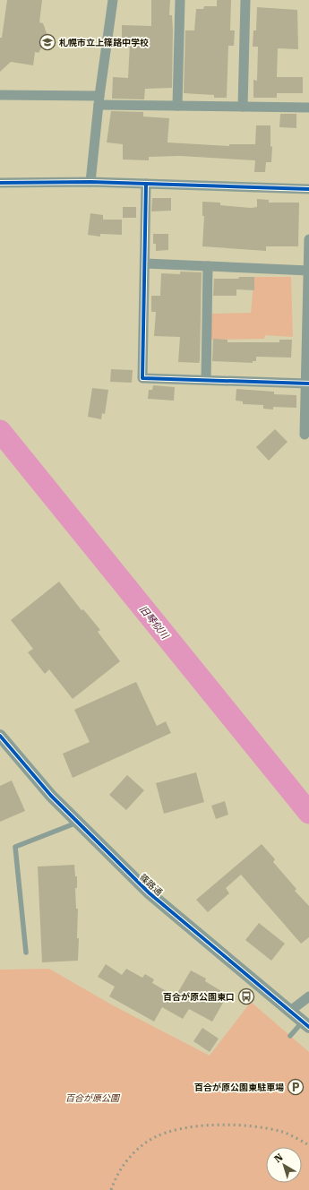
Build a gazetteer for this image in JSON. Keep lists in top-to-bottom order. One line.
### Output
{"streets":{"street":["篠路通"]},"water":["旧琴似川"],"parks":["百合が原公園"],"places":{"school or university":["札幌市立上篠路中学校"],"bus stop":["百合が原公園東口"],"parking":["百合が原公園東駐車場"]},"north":"top left"}
